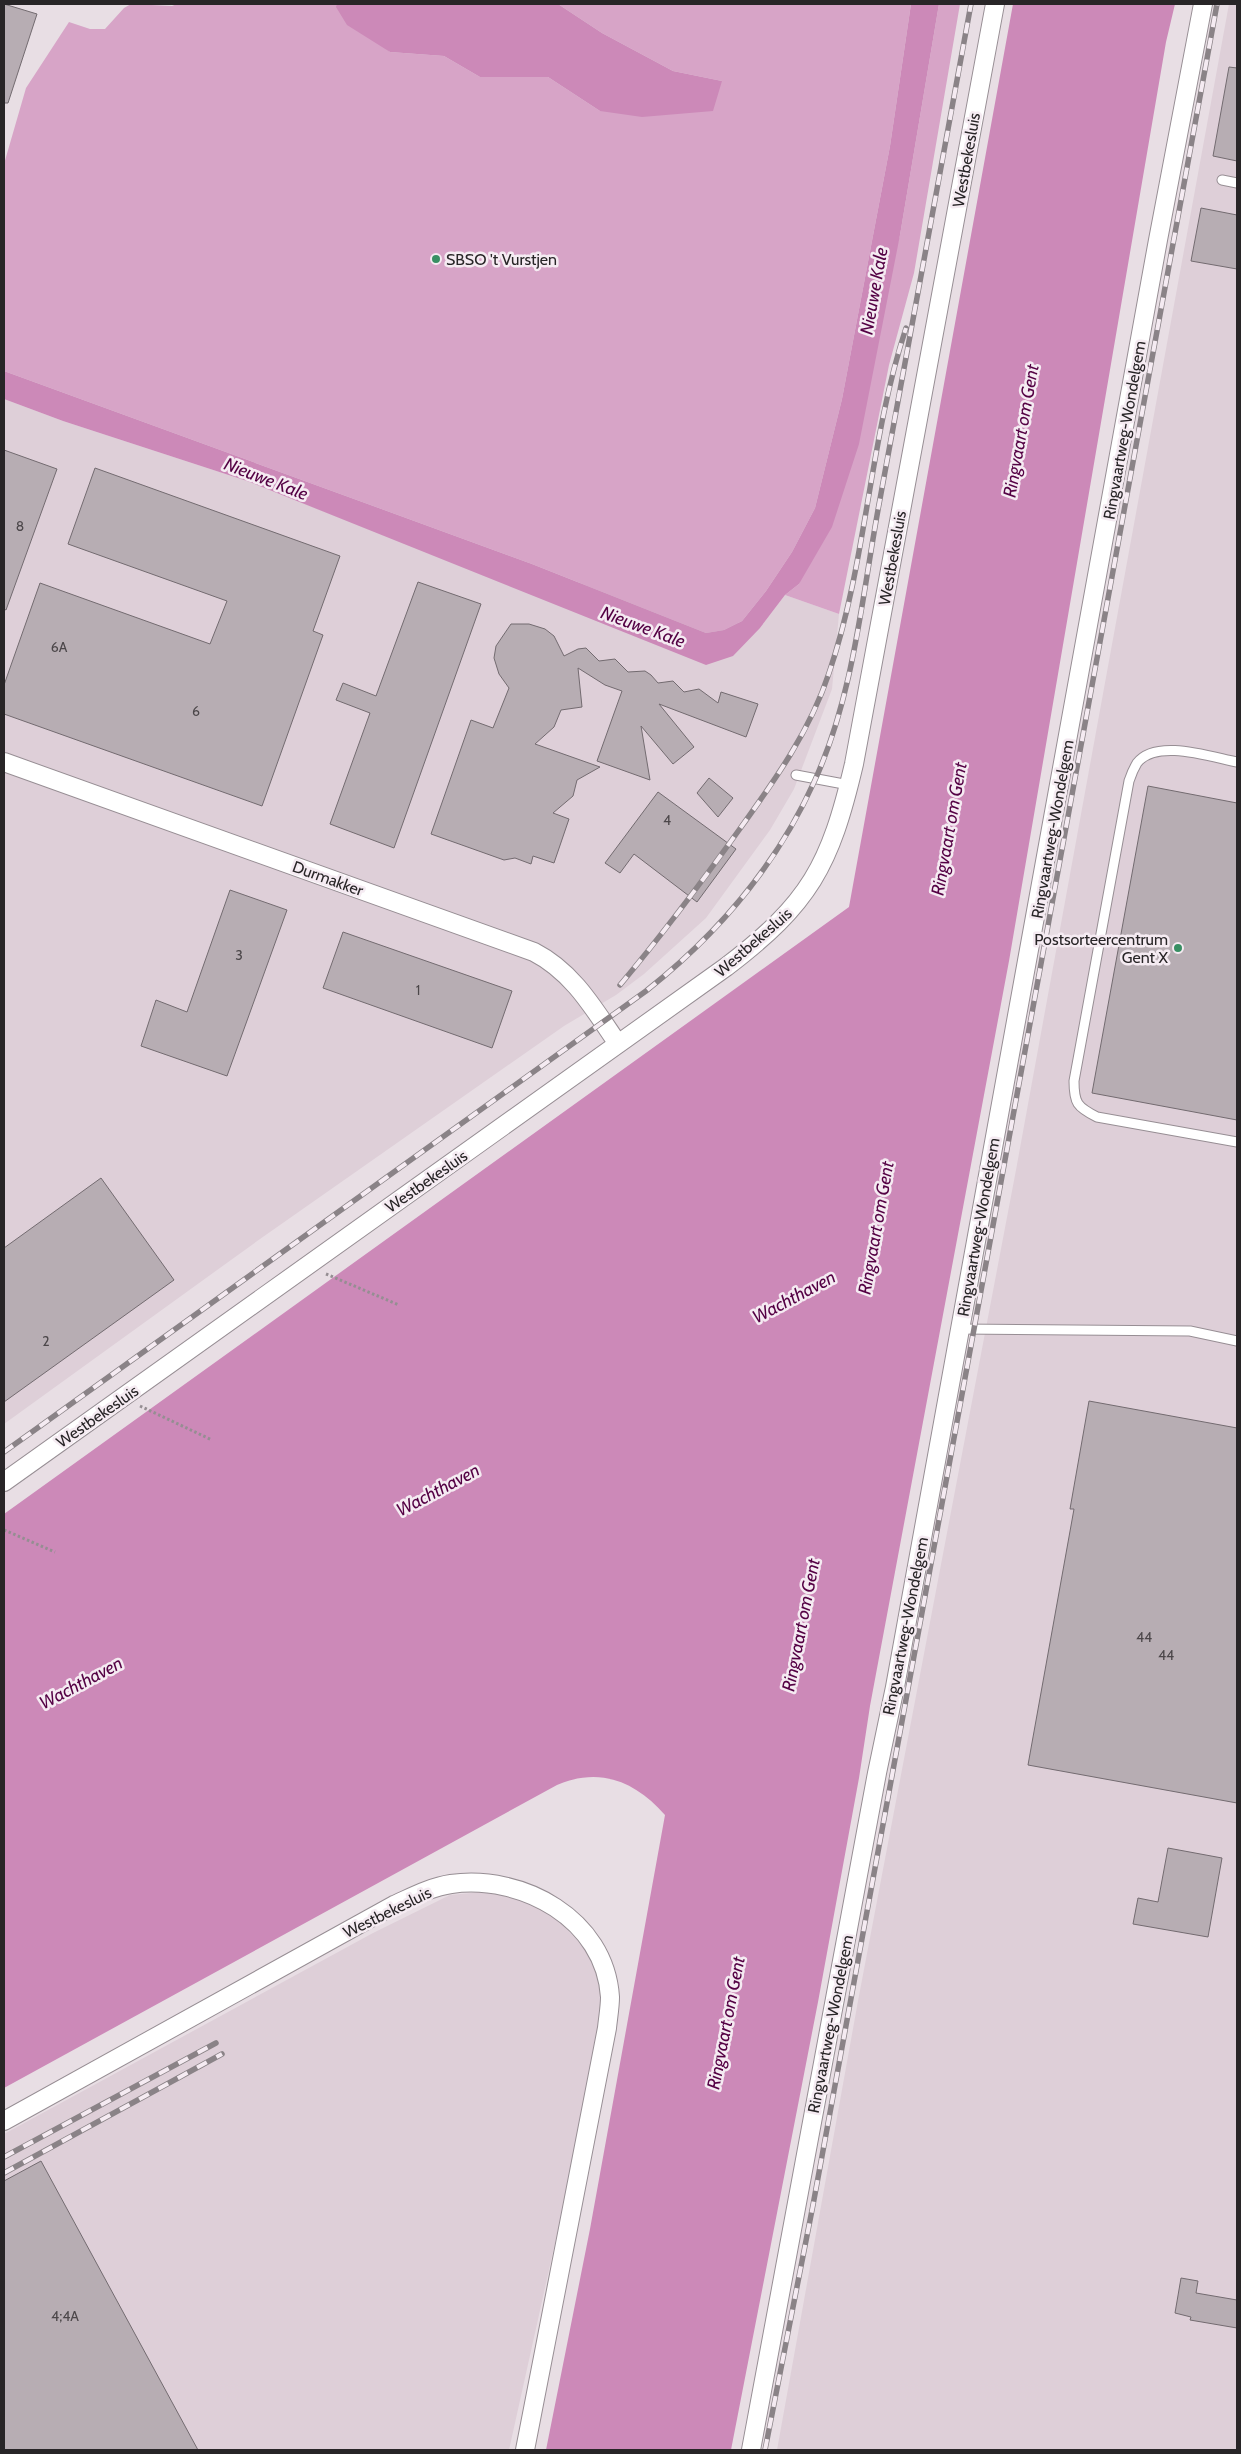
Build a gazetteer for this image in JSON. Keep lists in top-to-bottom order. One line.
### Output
{"streets":{"street":["Westbekesluis","Ringvaartweg-Wondelgem","Durmakker"]},"crossings":[["Westbekesluis","Durmakker"]],"water":["Nieuwe Kale","Ringvaart om Gent","Wachthaven"],"places":["SBSO 't Vurstjen","Postsorteercentrum Gent X"],"house_numbers":["8","6A","6","4","3","1","2","44","44","4;4A"]}
